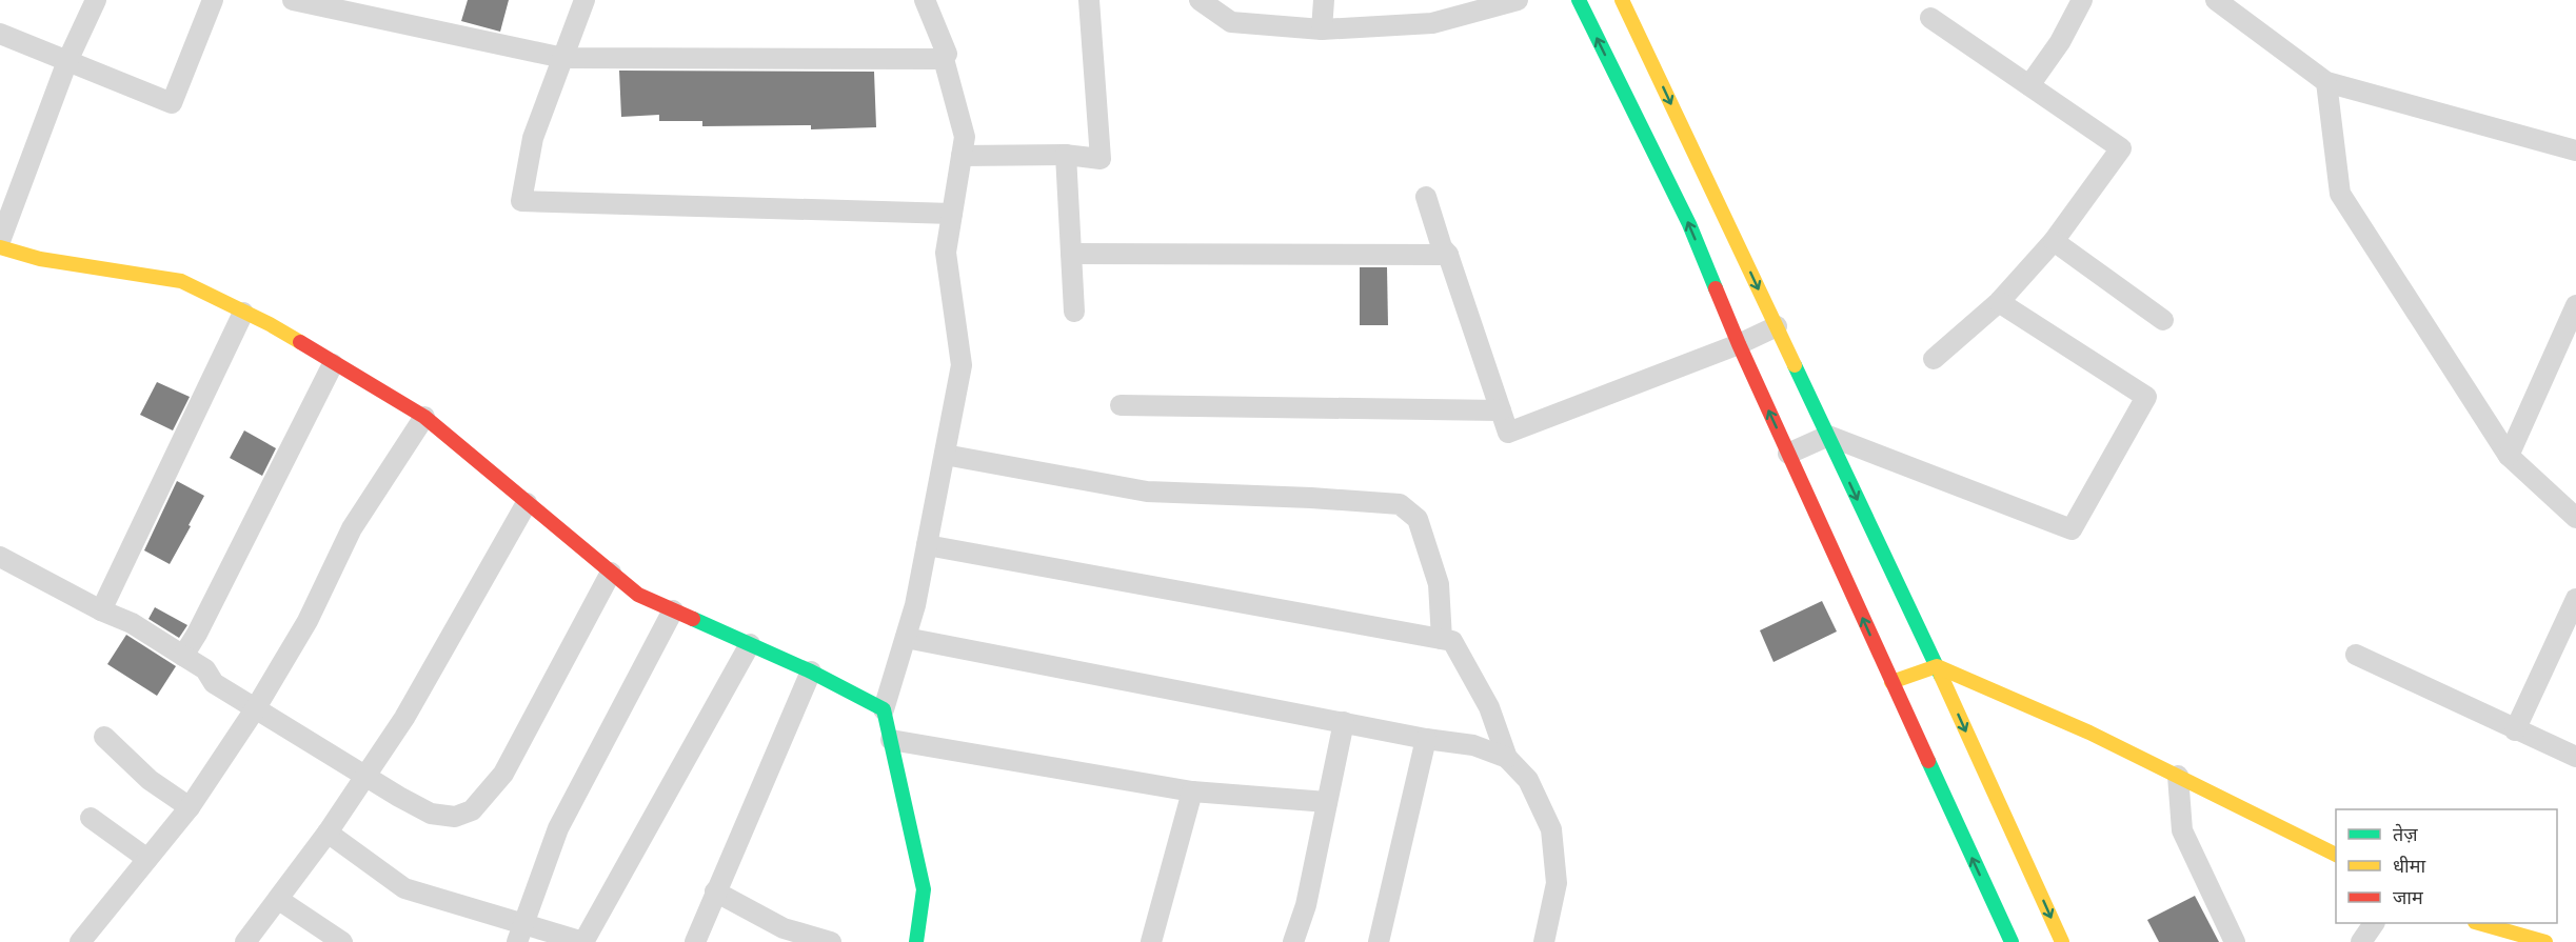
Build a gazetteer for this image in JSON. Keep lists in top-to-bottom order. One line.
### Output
{"legend":["तेज़","धीमा","जाम"]}
